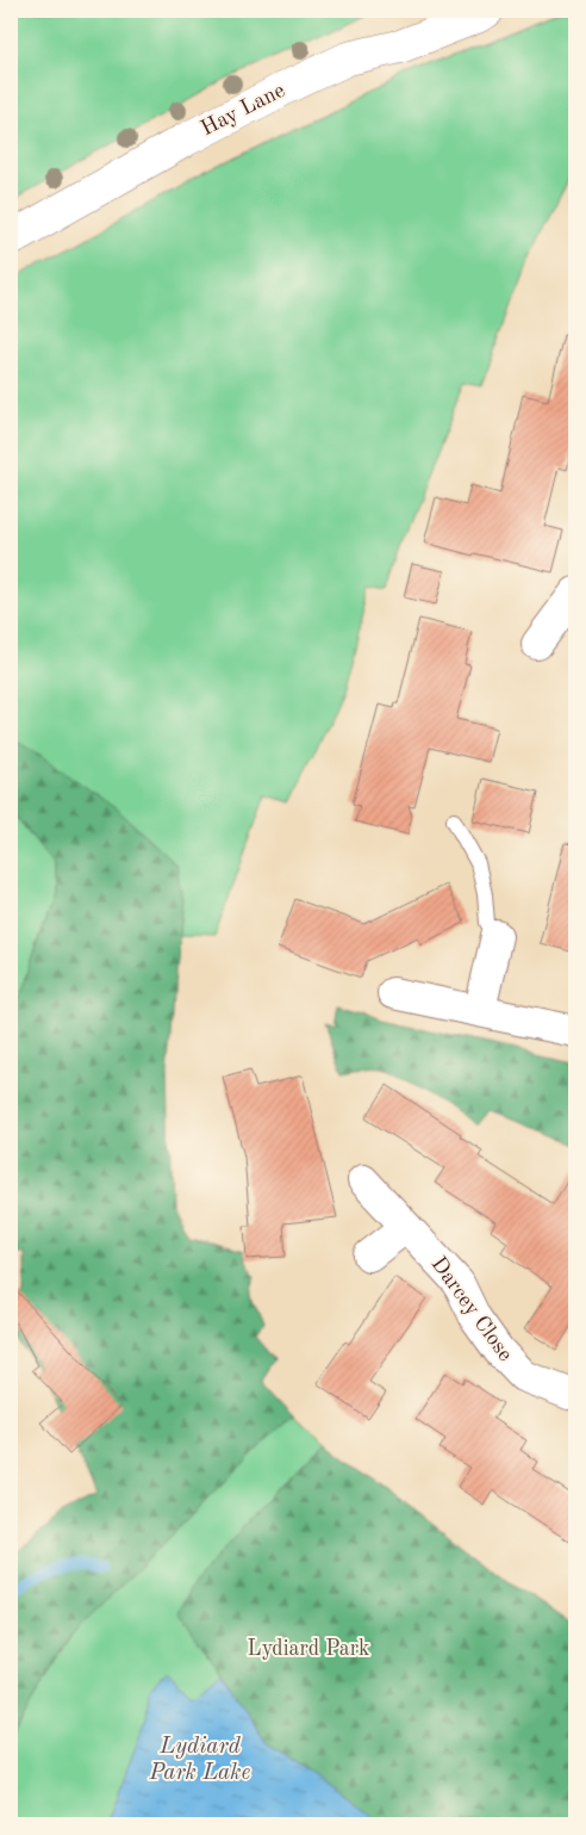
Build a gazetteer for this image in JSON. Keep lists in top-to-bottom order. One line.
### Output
{"streets":{"street":["Hay Lane","Darcey Close"]},"water":["Lydiard Park Lake"],"parks":["Lydiard Park"]}
